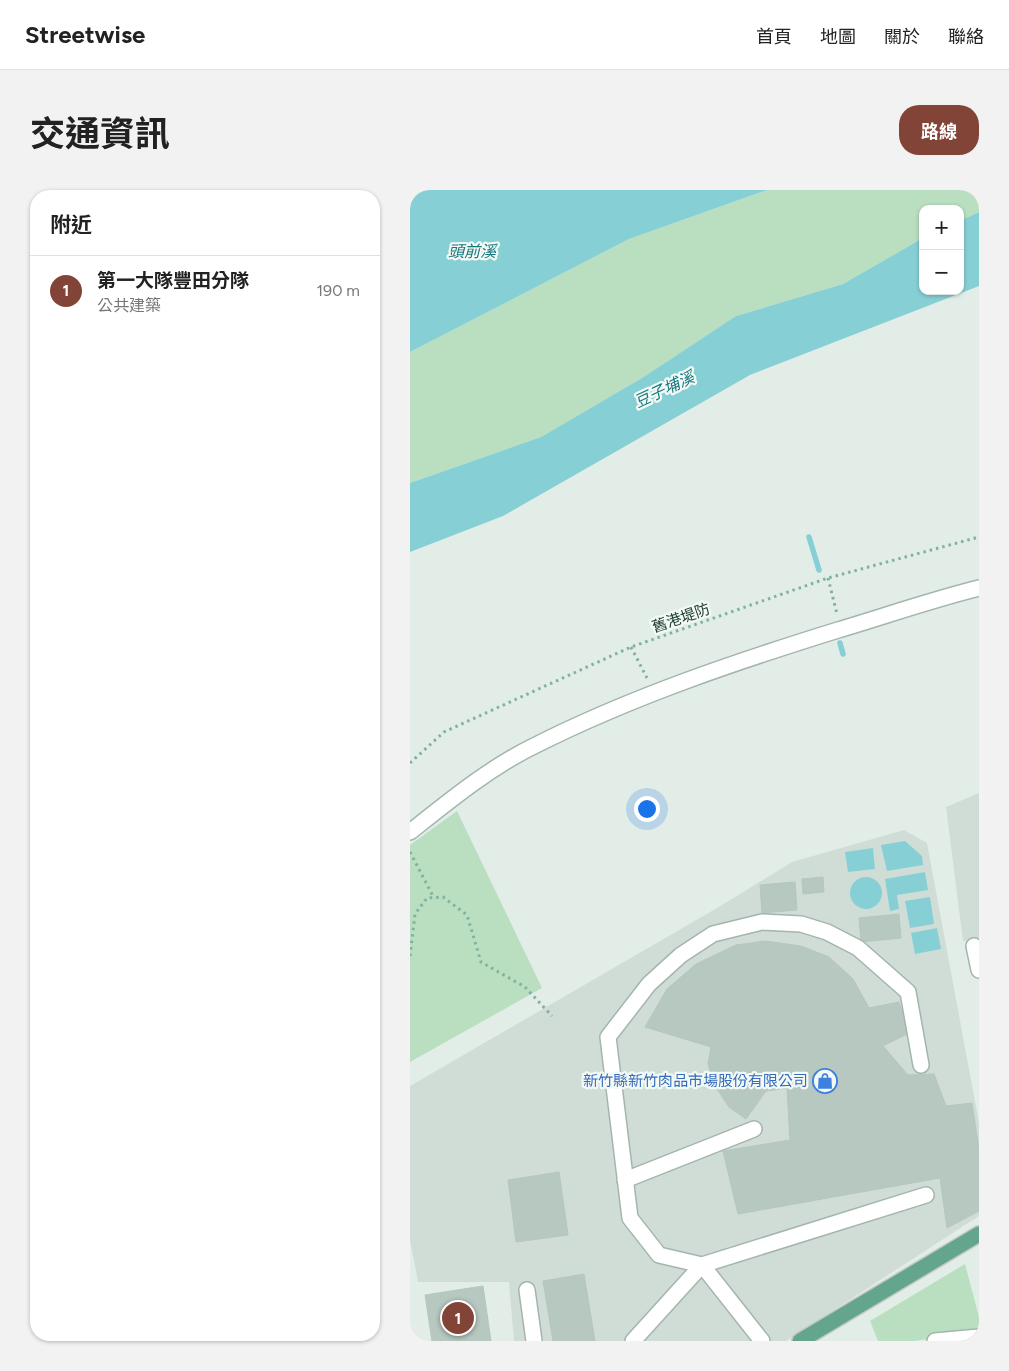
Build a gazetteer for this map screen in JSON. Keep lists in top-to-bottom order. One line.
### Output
{"streets":{"path":["舊港堤防"]},"water":["頭前溪","豆子埔溪"],"places":{"shop":["新竹縣新竹肉品市場股份有限公司"]},"page":{"header":"Streetwise","nav":["首頁","地圖","關於","聯絡"],"title":"交通資訊","buttons":"路線","heading":"附近","map_buttons":["+","−"],"list":[{"mark":"1","name":"第一大隊豐田分隊","note":"公共建築","value":"190 m"}],"pins":"1"}}
